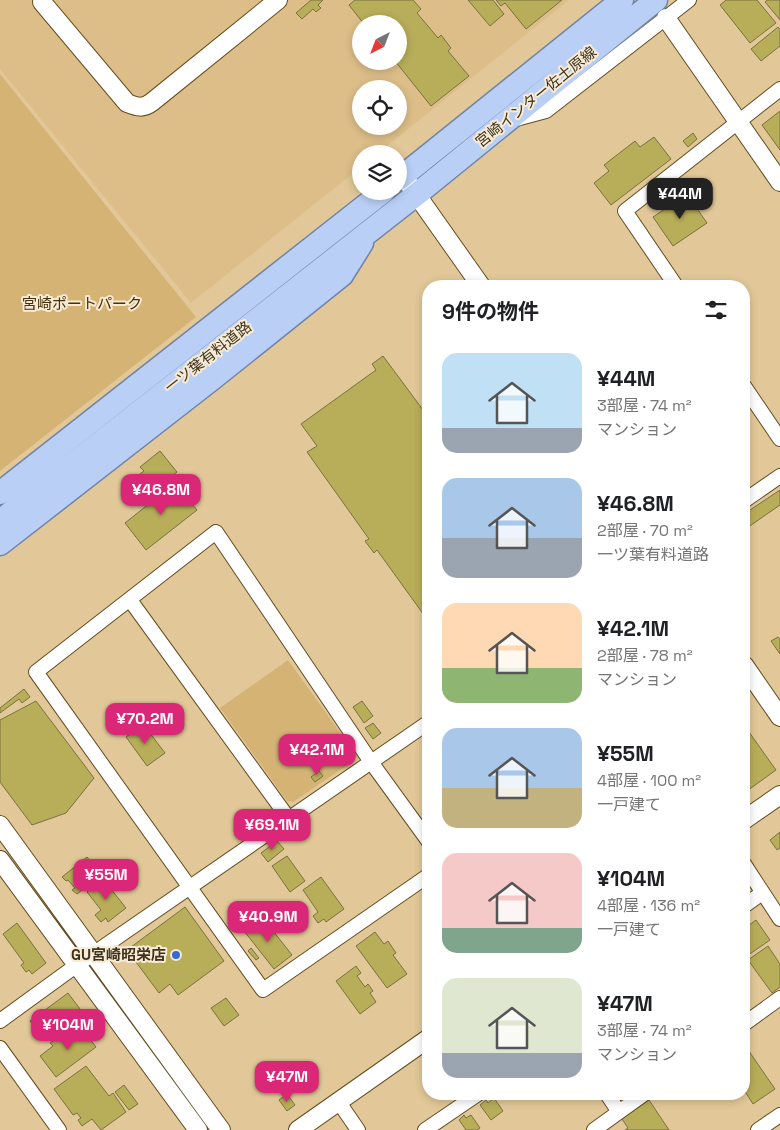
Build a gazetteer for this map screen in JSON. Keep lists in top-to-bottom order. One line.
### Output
{"streets":{"main road":["宮崎インター佐土原線","一ツ葉有料道路"]},"crossings":[["宮崎インター佐土原線","一ツ葉有料道路"]],"parks":["宮崎ポートパーク"],"places":["GU宮崎昭栄店"],"north":"bottom left","page":{"price":["¥44M","¥46.8M","¥70.2M","¥42.1M","¥69.1M","¥55M","¥40.9M","¥104M","¥47M"],"heading":"9件の物件","list":[{"name":"¥44M","note":"3部屋 · 74 m² · マンション"},{"name":"¥46.8M","note":"2部屋 · 70 m² · 一ツ葉有料道路"},{"name":"¥42.1M","note":"2部屋 · 78 m² · マンション"},{"name":"¥55M","note":"4部屋 · 100 m² · 一戸建て"},{"name":"¥104M","note":"4部屋 · 136 m² · 一戸建て"},{"name":"¥47M","note":"3部屋 · 74 m² · マンション"}]}}
